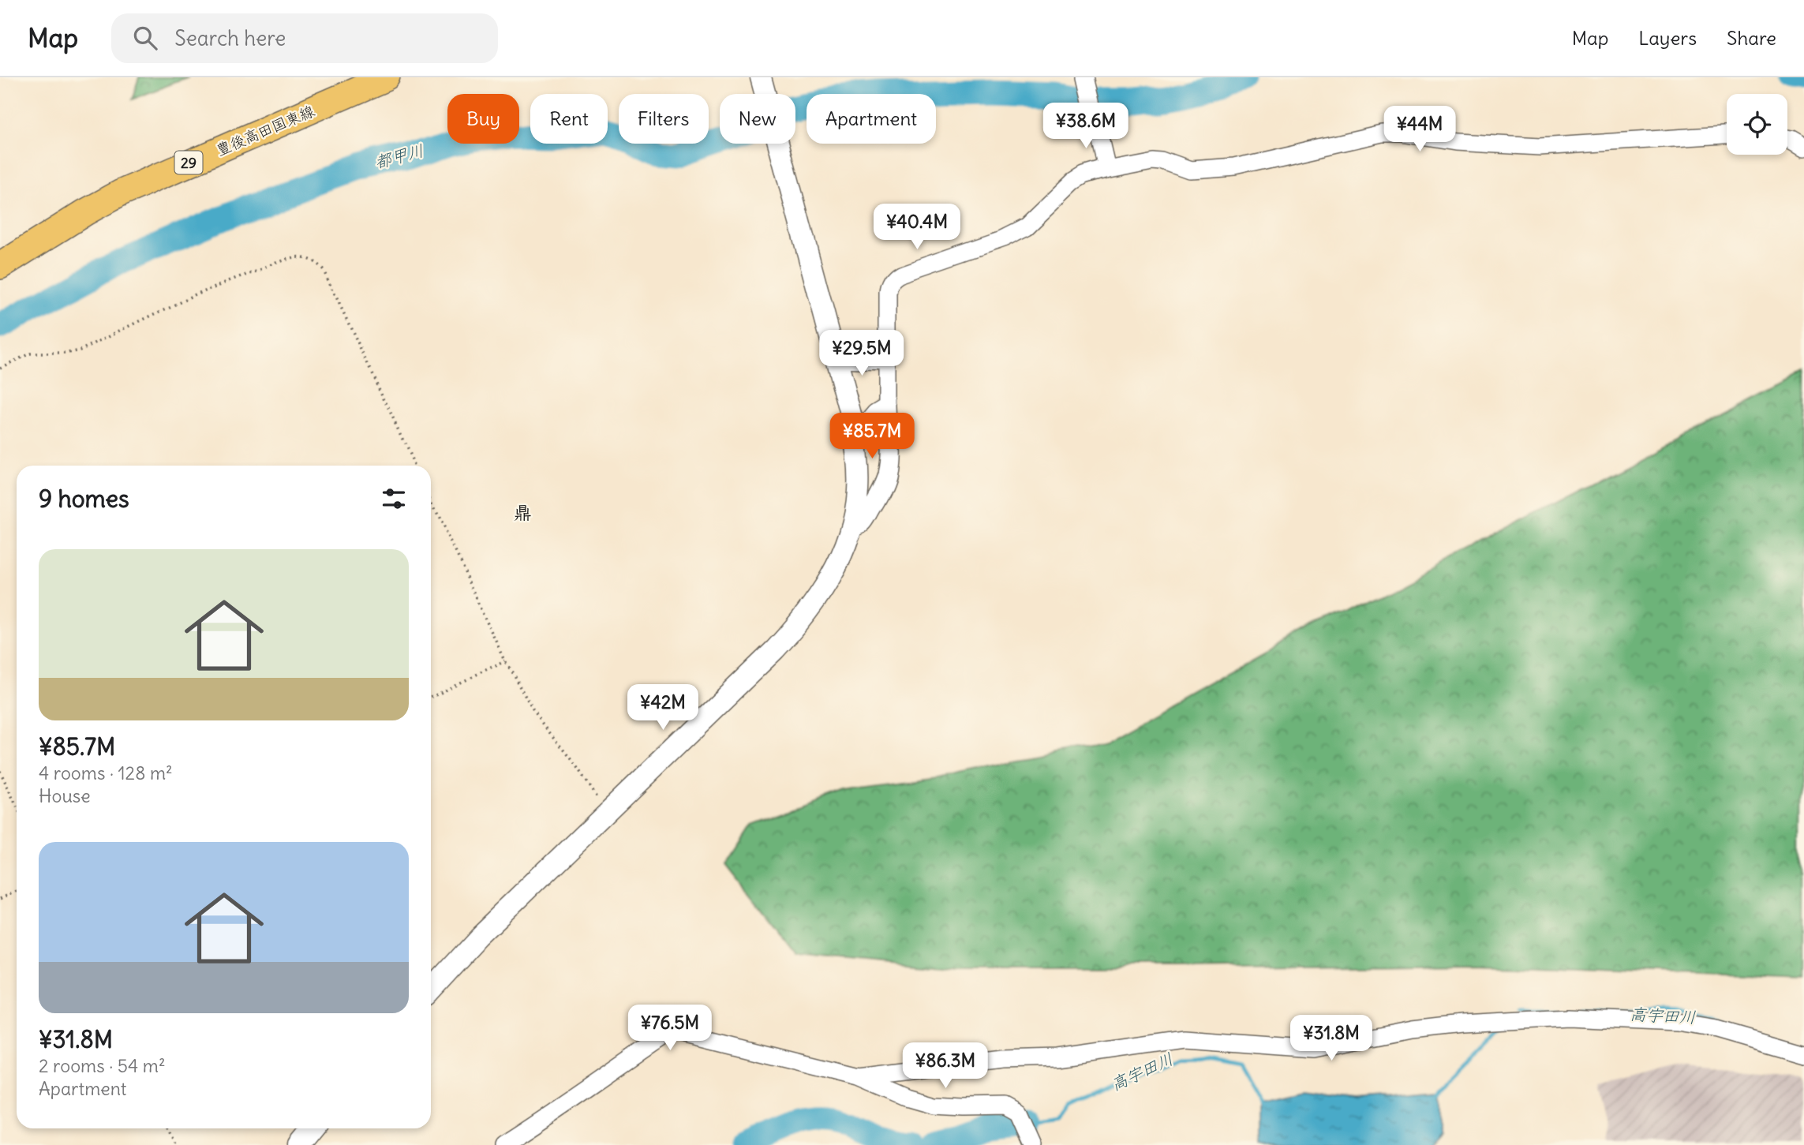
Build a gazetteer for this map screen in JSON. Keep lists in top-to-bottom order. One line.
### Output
{"streets":{"main road":["豊後高田国東線","29"]},"districts":["鼎"],"water":["都甲川","高宇田川"],"page":{"header":"Map","search":"Search here","nav":["Map","Layers","Share"],"chip":["Buy","Rent","Filters","New","Apartment"],"price":["¥38.6M","¥44M","¥40.4M","¥29.5M","¥85.7M","¥42M","¥76.5M","¥31.8M","¥86.3M"],"heading":"9 homes","list":[{"name":"¥85.7M","note":"4 rooms · 128 m² · House"},{"name":"¥31.8M","note":"2 rooms · 54 m² · Apartment"}]}}
